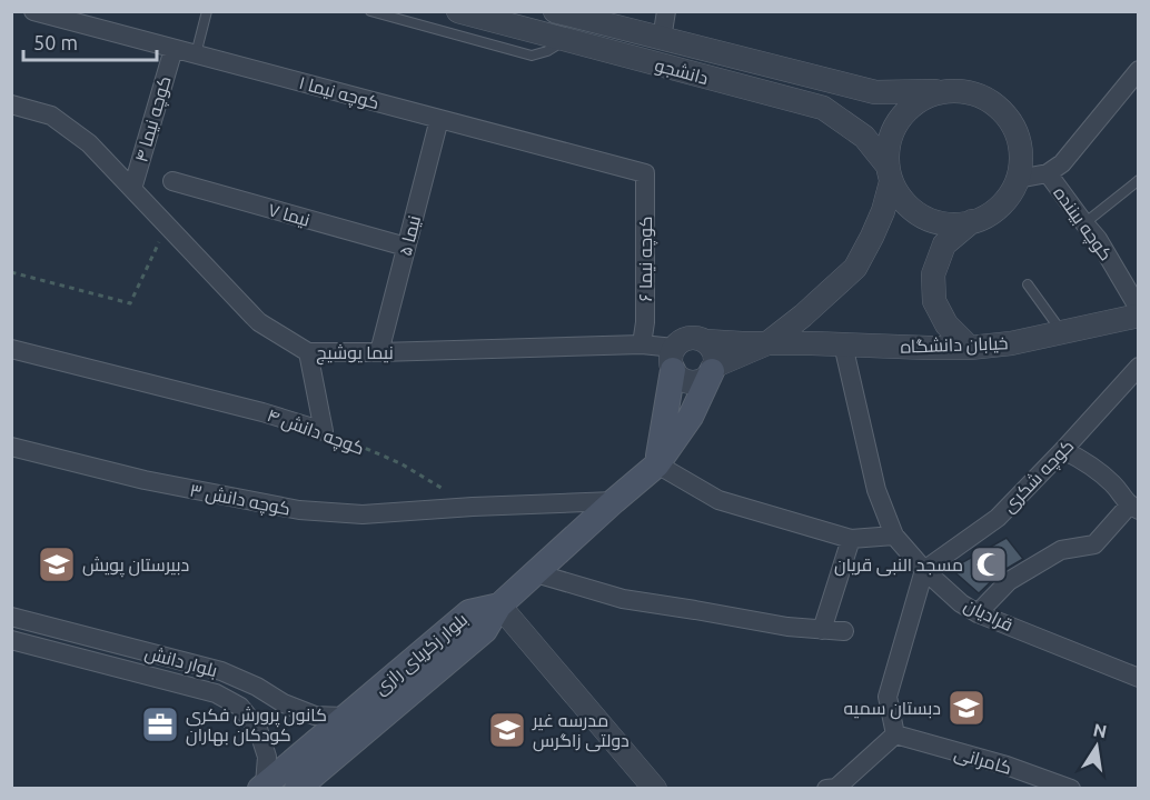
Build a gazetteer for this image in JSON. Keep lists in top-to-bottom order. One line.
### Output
{"streets":{"main road":["بلوار زکریای رازی"],"street":["دانشجو","کوچه نیما ۱","کوچه نیما ۴","نیما ۷","کوچه بیننده","نیما ۵","کوچه نیما ۶","خیابان دانشگاه","نیما یوشیج","کوچه دانش ۴","کوچه شکری","کوچه دانش ۳","قرادیان","بلوار دانش","کامرانی"]},"crossings":[["کوچه نیما ۱","کوچه نیما ۴"],["کوچه نیما ۱","نیما ۵"],["کوچه نیما ۱","کوچه نیما ۶"],["کوچه نیما ۴","نیما یوشیج"],["نیما ۷","نیما ۵"],["نیما ۵","نیما یوشیج"],["کوچه نیما ۶","نیما یوشیج"],["خیابان دانشگاه","نیما یوشیج"],["خیابان دانشگاه","قرادیان"],["کوچه دانش ۴","کوچه دانش ۳"],["کوچه شکری","قرادیان"],["بلوار زکریای رازی","بلوار دانش"]],"places":{"school or university":["دبیرستان پویش","دبستان سمیه","مدرسه غیر دولتی زاگرس"],"mosque":["مسجد النبی قریان"],"office":["کانون پرورش فکری کودکان بهاران"]},"scale_bar":"50 m","north":"top"}
